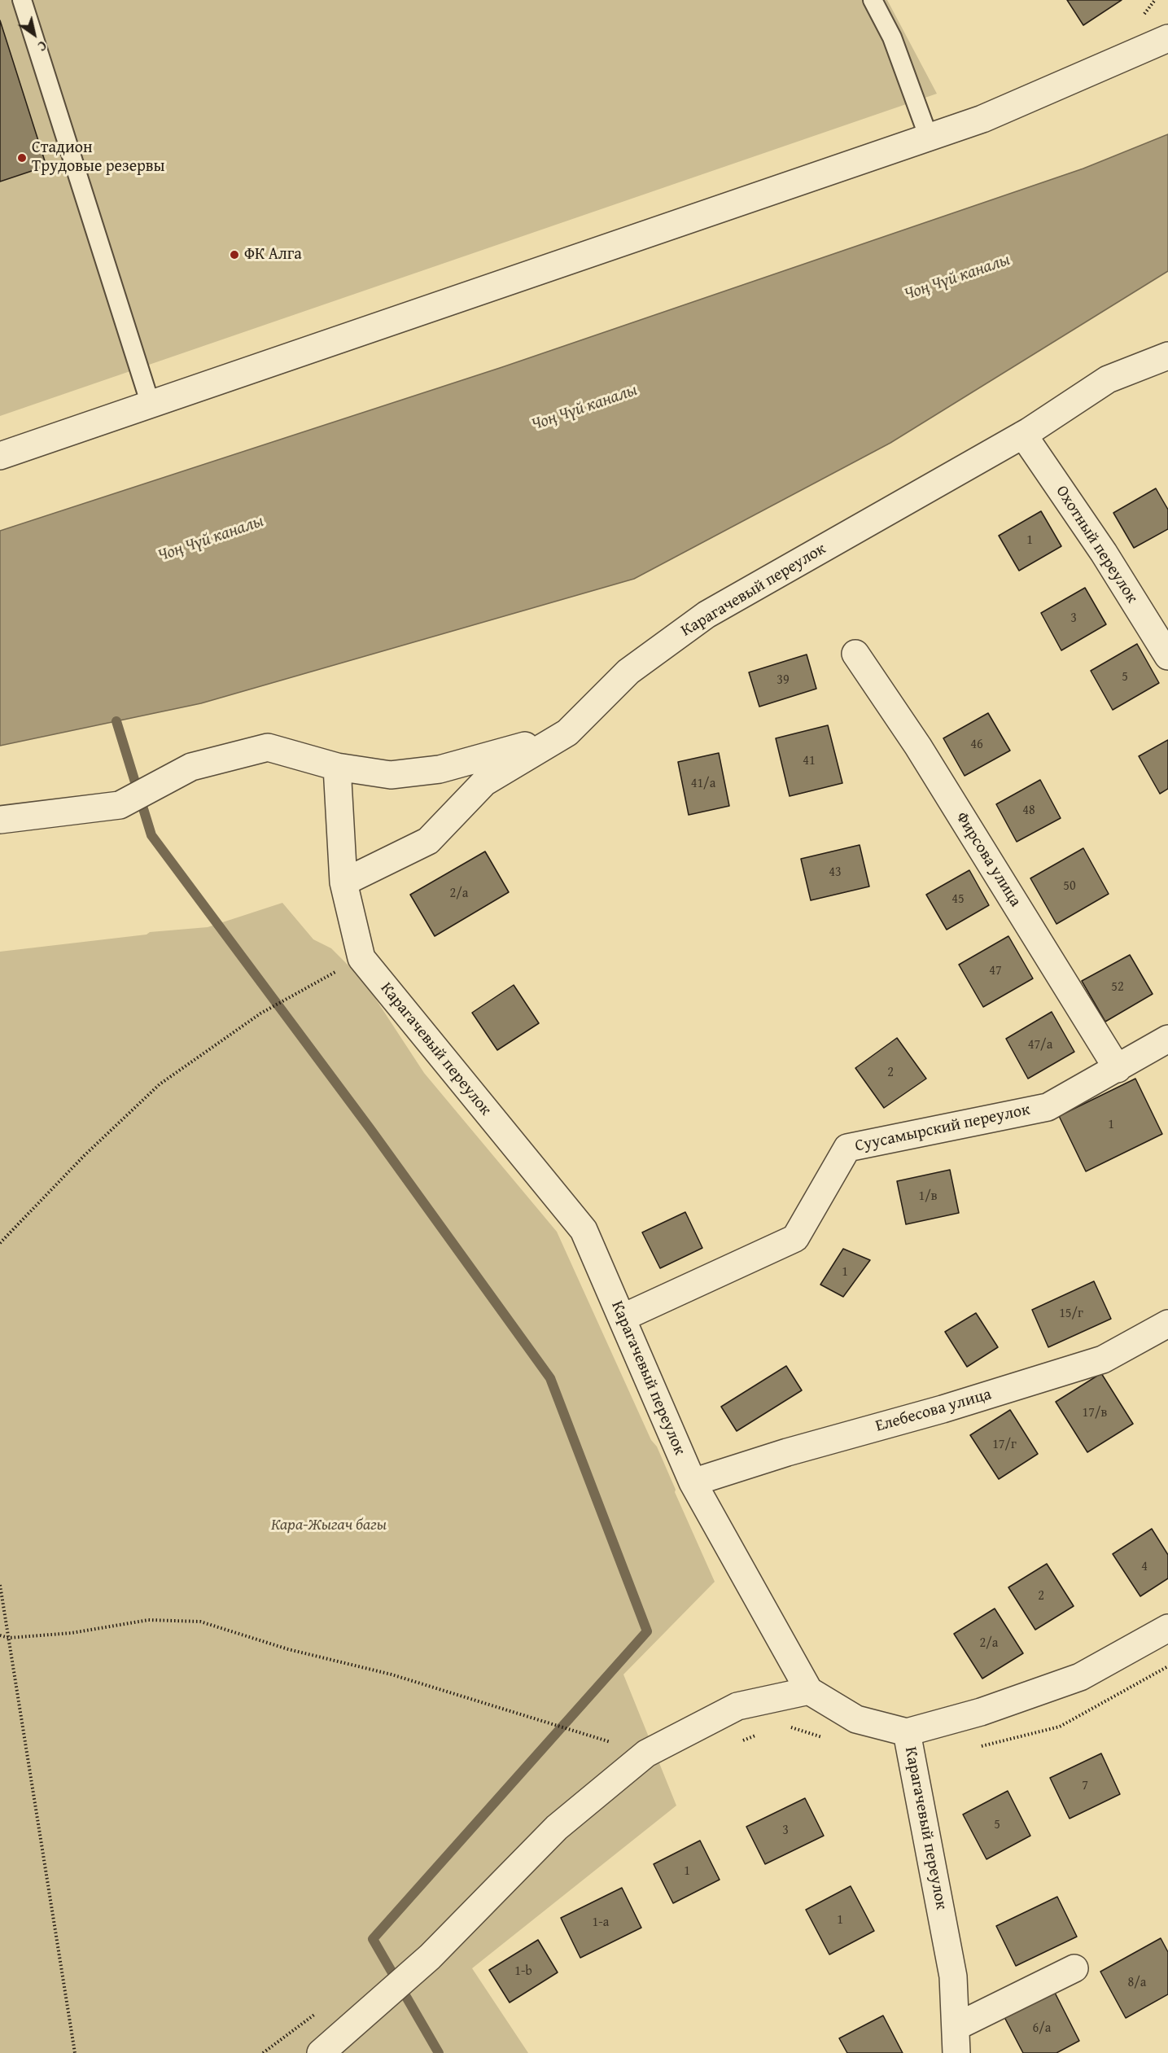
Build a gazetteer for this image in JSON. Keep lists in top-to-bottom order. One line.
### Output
{"streets":{"street":["Охотный переулок","Карагачевый переулок","Фирсова улица","Суусамырский переулок","Елебесова улица"]},"crossings":[["Охотный переулок","Карагачевый переулок"],["Карагачевый переулок","Суусамырский переулок"],["Карагачевый переулок","Елебесова улица"],["Фирсова улица","Суусамырский переулок"]],"water":["Чоң Чүй каналы"],"parks":["Кара-Жыгач багы"],"places":["Стадион Трудовые резервы","ФК Алга"],"house_numbers":["1","3","5","39","46","41","41/а","48","43","50","2/а","45","47","52","47/а","2","1","1/в","1","15/г","17/в","17/г","4","2","2/а","7","5","3","1","1","1-a","1-b","8/а","6/а"],"north":"bottom right"}
